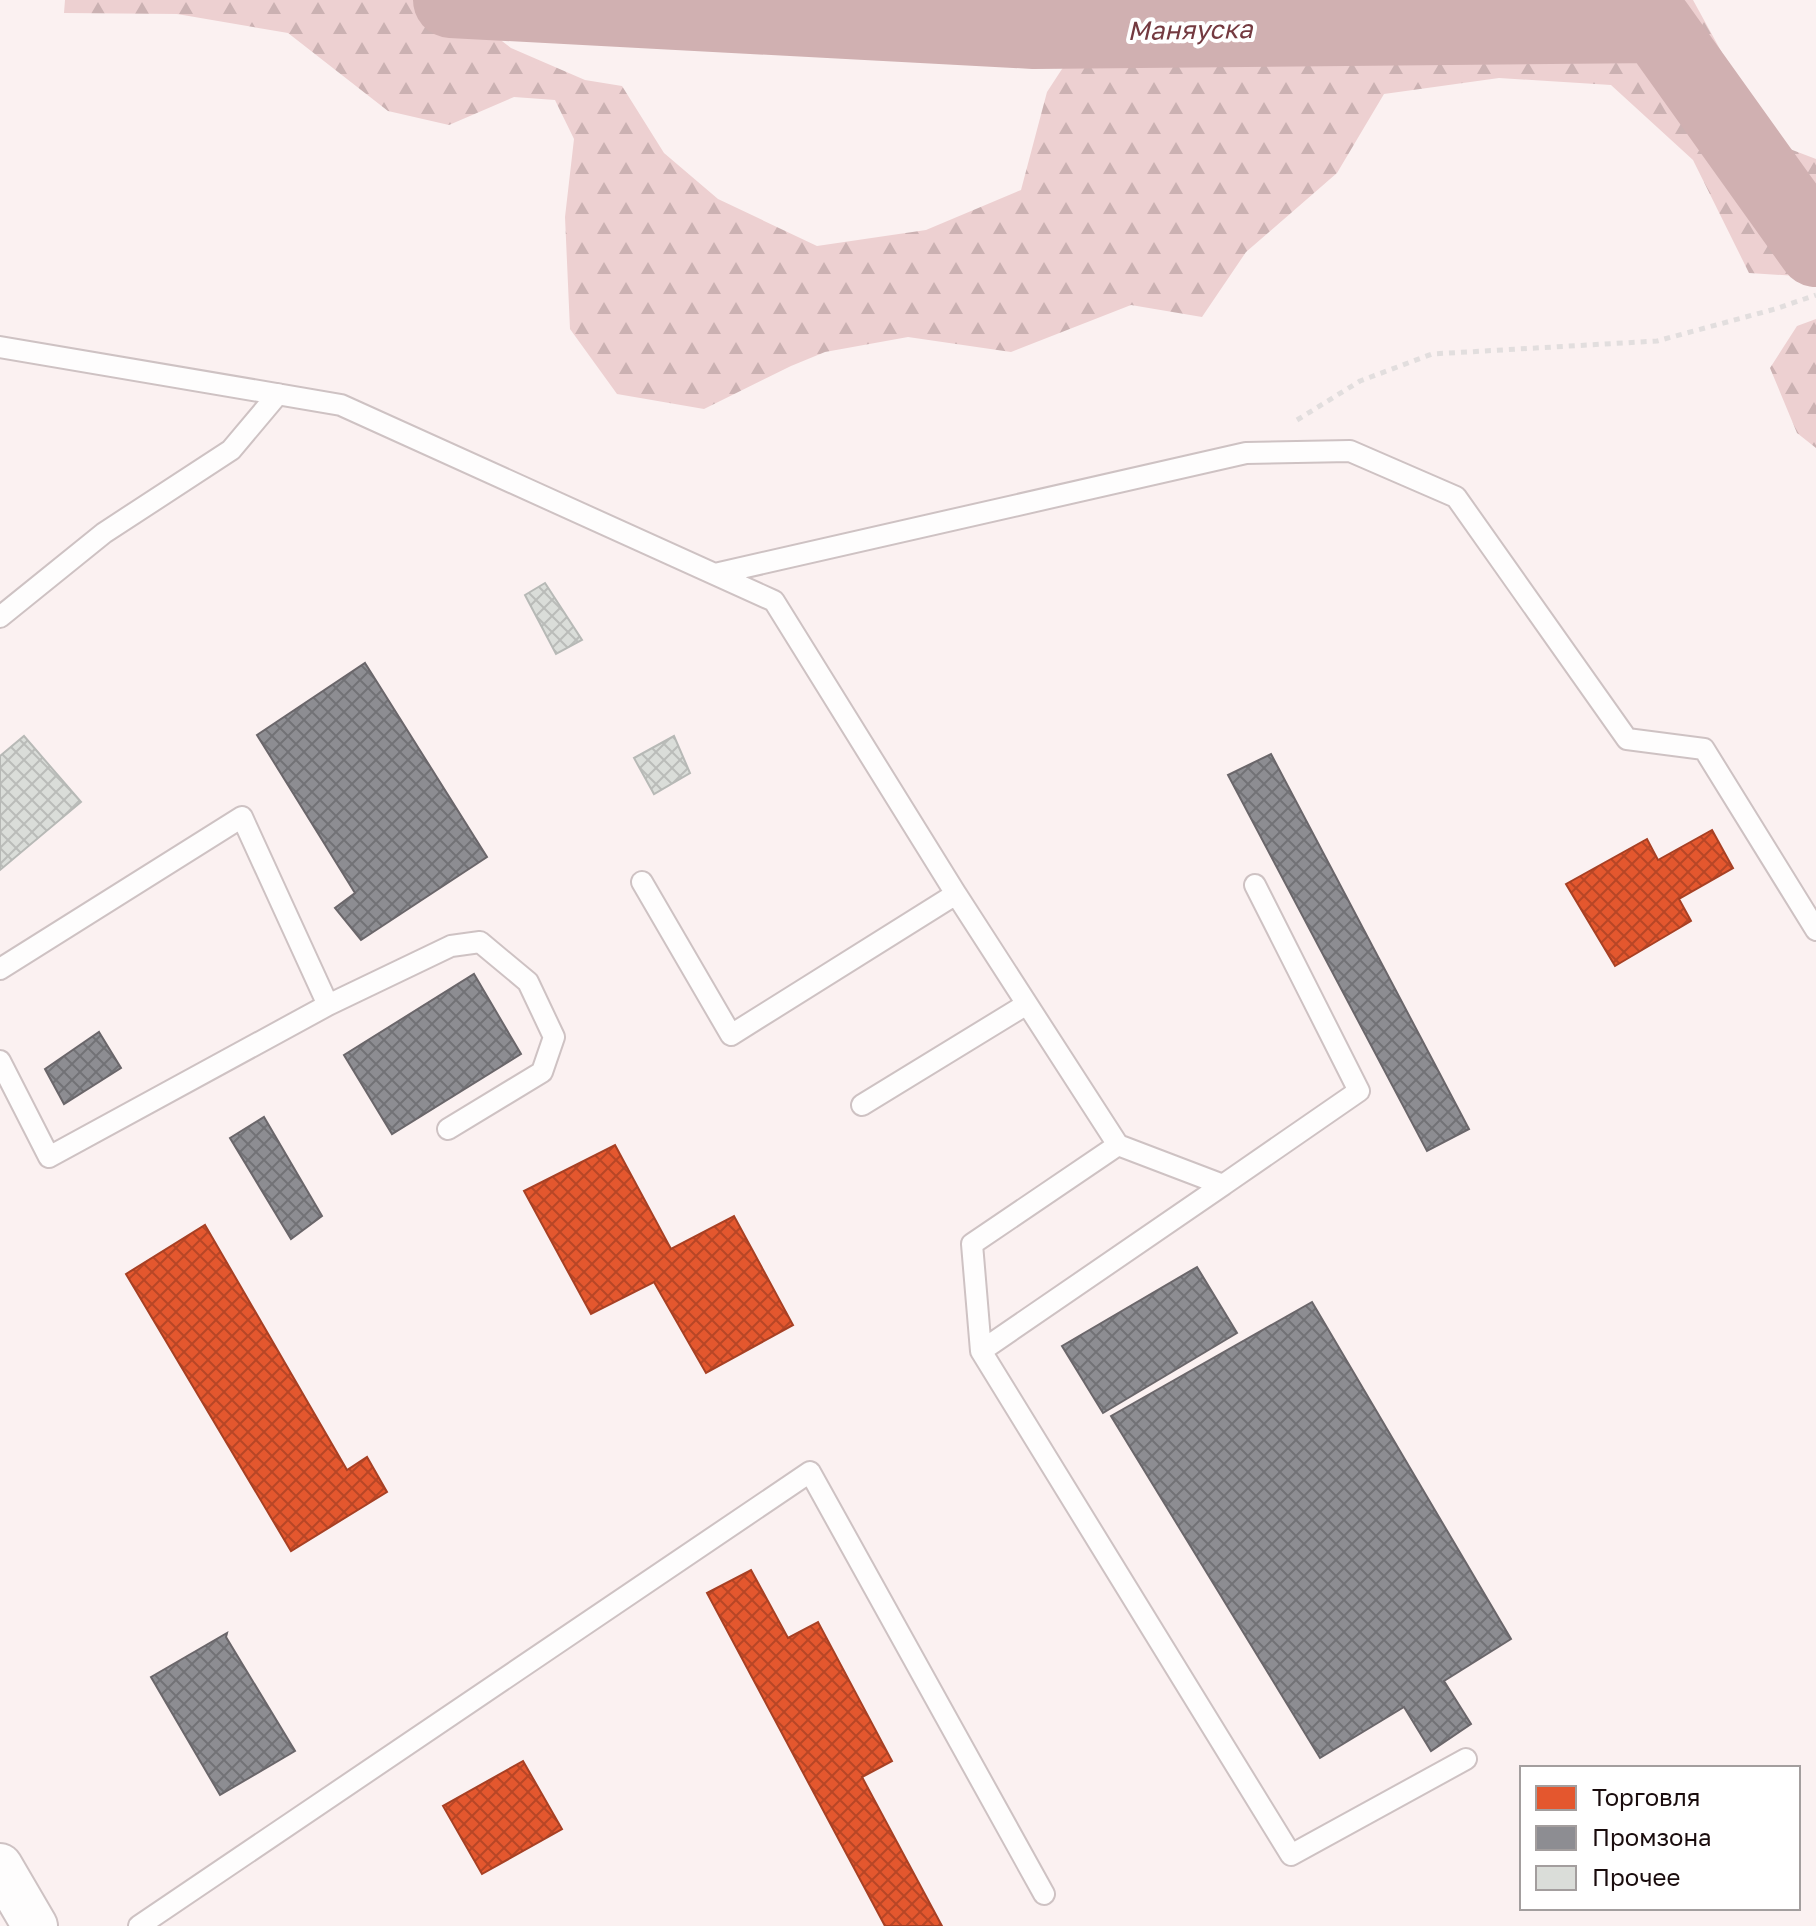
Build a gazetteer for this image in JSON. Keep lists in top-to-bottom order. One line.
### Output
{"water":["Маняуска"],"legend":["Торговля","Промзона","Прочее"]}
